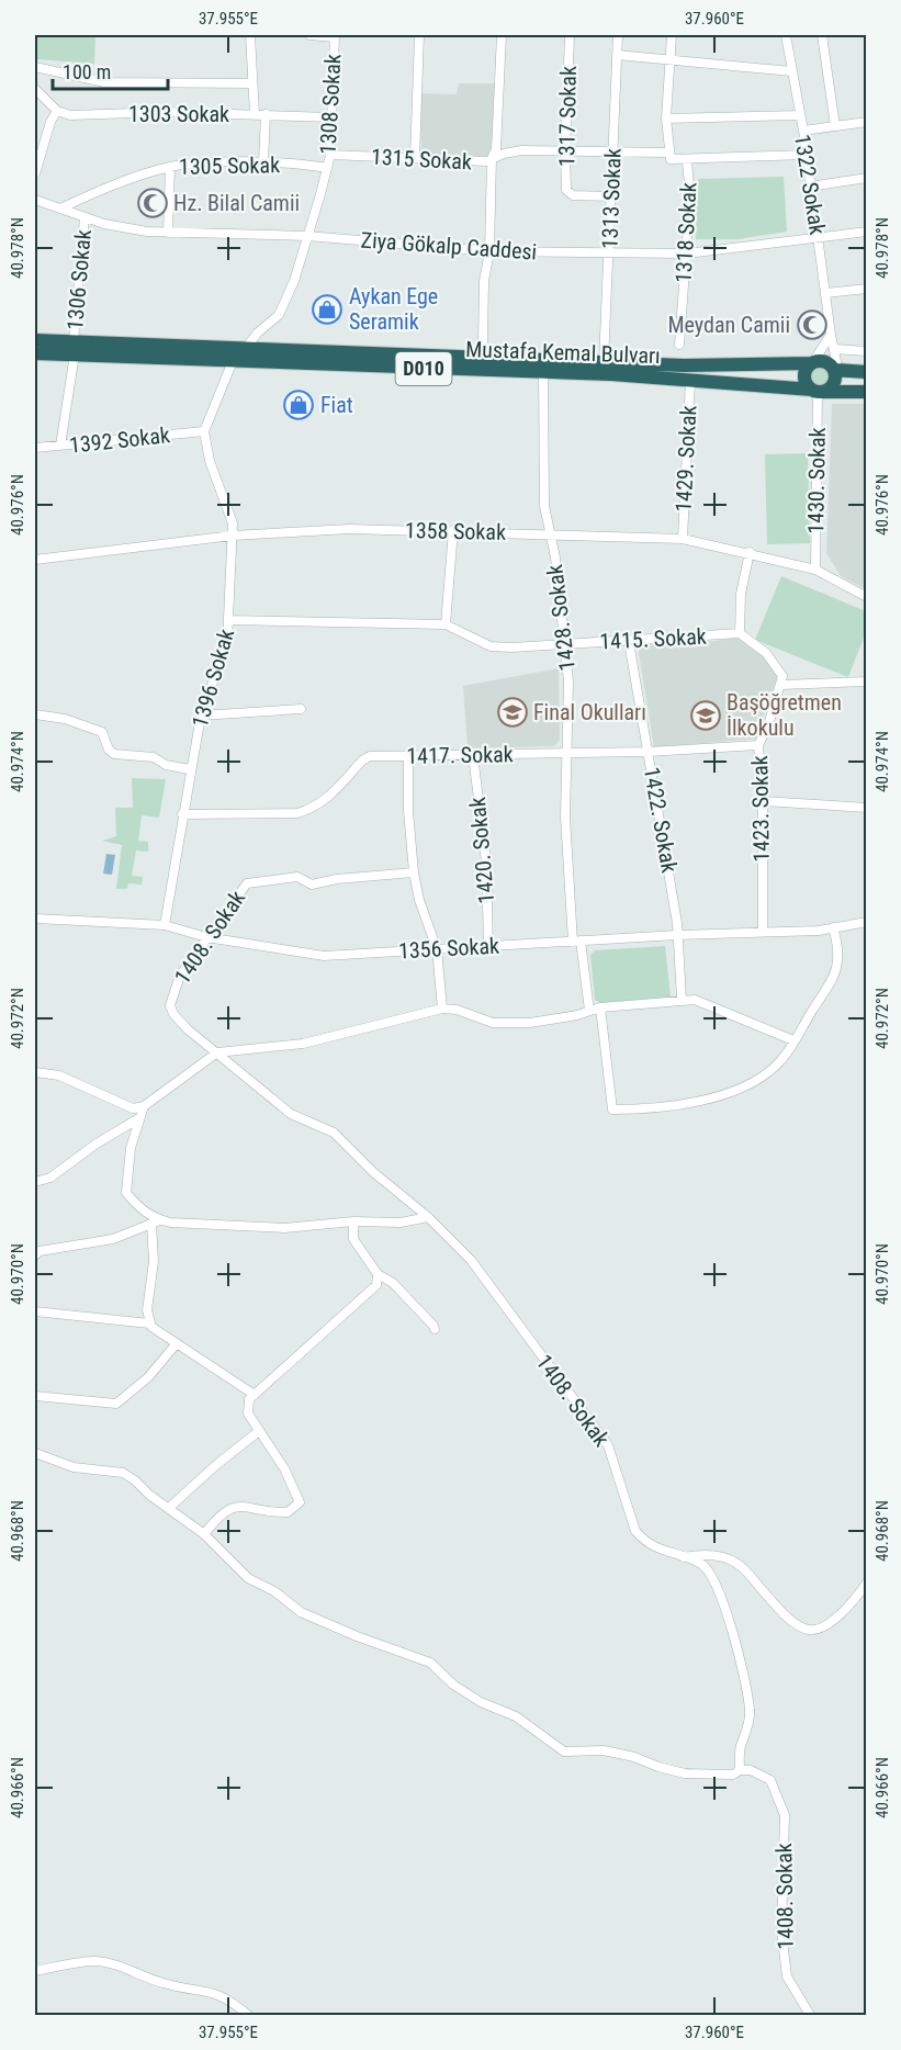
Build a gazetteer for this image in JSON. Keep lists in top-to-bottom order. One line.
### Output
{"streets":{"highway":["Mustafa Kemal Bulvarı","D010"],"street":["1308 Sokak","1303 Sokak","1317 Sokak","1315 Sokak","1305 Sokak","1322 Sokak","1313 Sokak","1318 Sokak","Ziya Gökalp Caddesi","1306 Sokak","1392 Sokak","1429. Sokak","1430. Sokak","1358 Sokak","1428. Sokak","1415. Sokak","1396 Sokak","1417. Sokak","1423. Sokak","1422. Sokak","1420. Sokak","1408. Sokak","1356 Sokak"]},"crossings":[["1308 Sokak","1303 Sokak"],["1308 Sokak","1315 Sokak"],["1308 Sokak","1305 Sokak"],["1308 Sokak","Ziya Gökalp Caddesi"],["1308 Sokak","Mustafa Kemal Bulvarı"],["1317 Sokak","1315 Sokak"],["1317 Sokak","1313 Sokak"],["1315 Sokak","1322 Sokak"],["1315 Sokak","1313 Sokak"],["1315 Sokak","1318 Sokak"],["1305 Sokak","Ziya Gökalp Caddesi"],["1322 Sokak","Ziya Gökalp Caddesi"],["1322 Sokak","Mustafa Kemal Bulvarı"],["1322 Sokak","D010"],["1322 Sokak","1430. Sokak"],["1313 Sokak","Ziya Gökalp Caddesi"],["1313 Sokak","Mustafa Kemal Bulvarı"],["1318 Sokak","Ziya Gökalp Caddesi"],["Ziya Gökalp Caddesi","1306 Sokak"],["1306 Sokak","Mustafa Kemal Bulvarı"],["1306 Sokak","1392 Sokak"],["Mustafa Kemal Bulvarı","D010"],["Mustafa Kemal Bulvarı","1429. Sokak"],["Mustafa Kemal Bulvarı","1430. Sokak"],["Mustafa Kemal Bulvarı","1428. Sokak"],["D010","1430. Sokak"],["1392 Sokak","1396 Sokak"],["1429. Sokak","1358 Sokak"],["1430. Sokak","1358 Sokak"],["1358 Sokak","1428. Sokak"],["1358 Sokak","1396 Sokak"],["1428. Sokak","1415. Sokak"],["1428. Sokak","1417. Sokak"],["1428. Sokak","1356 Sokak"],["1415. Sokak","1422. Sokak"],["1396 Sokak","1417. Sokak"],["1396 Sokak","1356 Sokak"],["1417. Sokak","1423. Sokak"],["1417. Sokak","1422. Sokak"],["1417. Sokak","1420. Sokak"],["1423. Sokak","1356 Sokak"],["1422. Sokak","1356 Sokak"],["1420. Sokak","1356 Sokak"],["1408. Sokak","1356 Sokak"]],"places":{"mosque":["Hz. Bilal Camii","Meydan Camii"],"shop":["Aykan Ege Seramik","Fiat"],"school or university":["Final Okulları","Başöğretmen İlkokulu"]},"scale_bar":"100 m","coordinates":["37.955°E","37.960°E","40.978°N","40.976°N","40.974°N","40.972°N","40.970°N","40.968°N","40.966°N"]}
